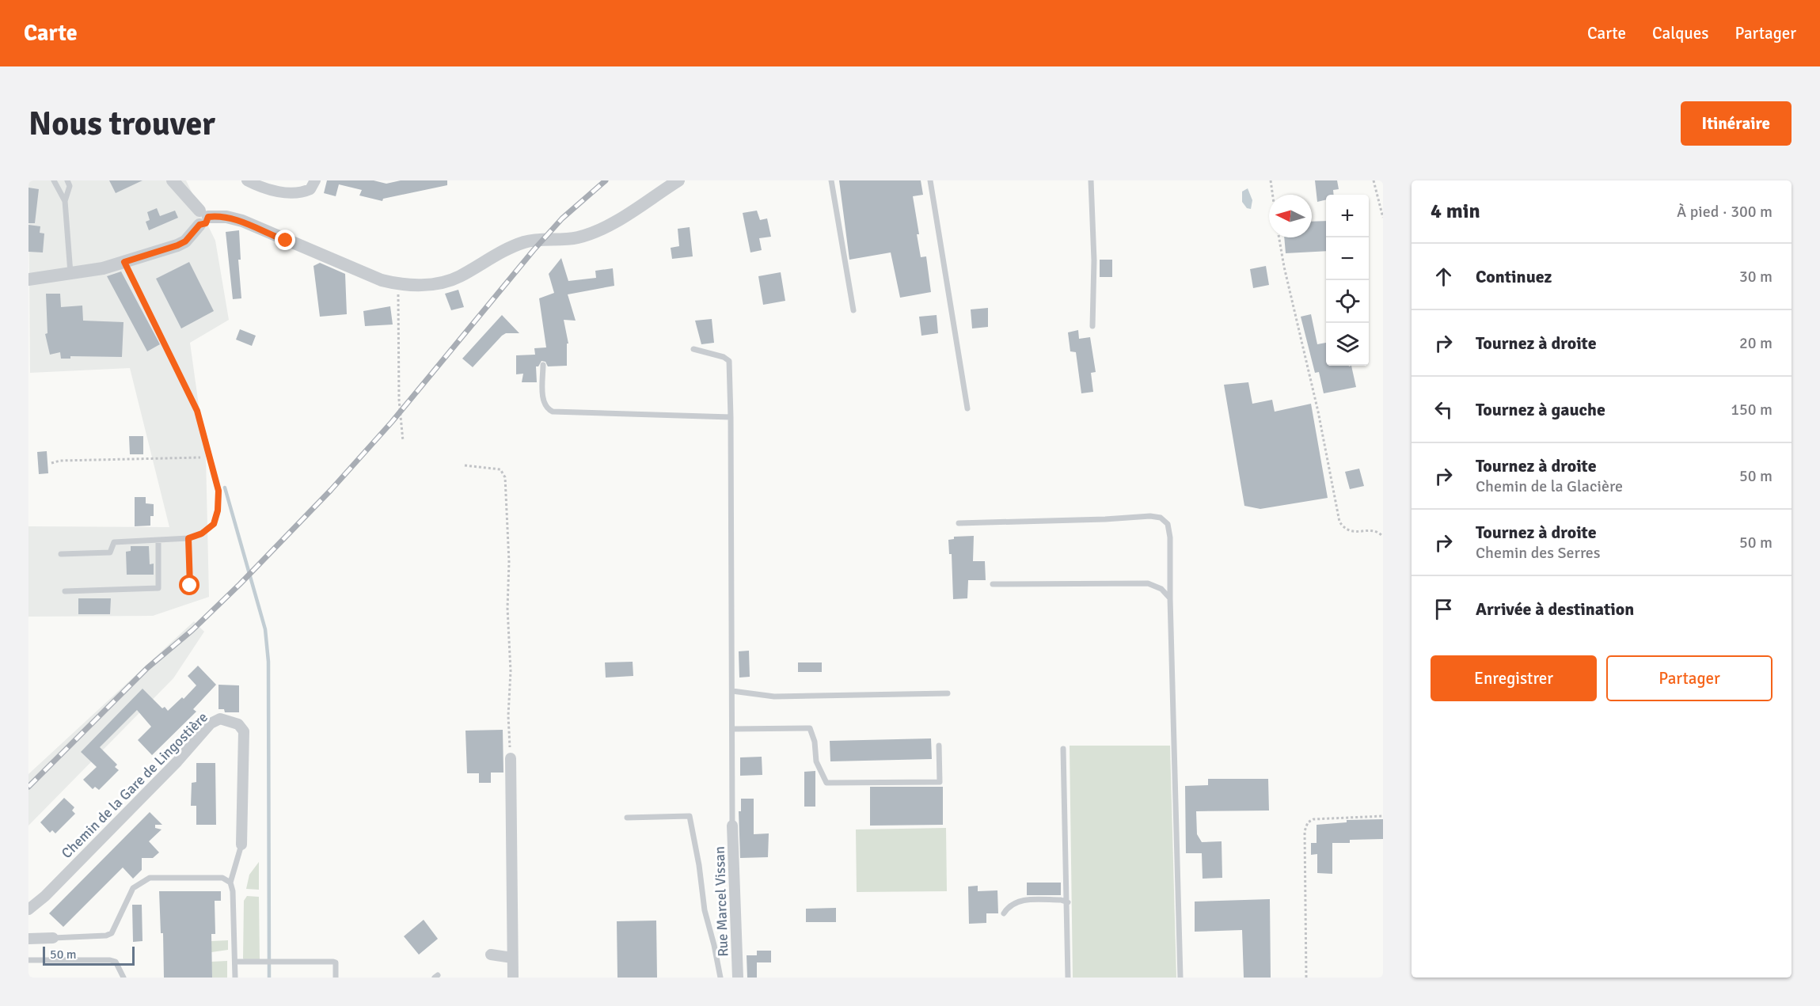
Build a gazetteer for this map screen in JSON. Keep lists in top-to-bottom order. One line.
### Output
{"streets":{"street":["Chemin de la Gare de Lingostière","Rue Marcel Vissan"]},"scale_bar":"50 m","north":"left","page":{"header":"Carte","nav":["Carte","Calques","Partager"],"buttons":["Itinéraire",["Enregistrer","Partager"]],"title":"Nous trouver","heading":["4 min","À pied · 300 m"],"map_buttons":["+","−"],"list":[["Continuez","30 m"],["Tournez à droite","20 m"],["Tournez à gauche","150 m"],["Tournez à droite","Chemin de la Glacière","50 m"],["Tournez à droite","Chemin des Serres","50 m"],"Arrivée à destination"],"scale":"50 m"}}
